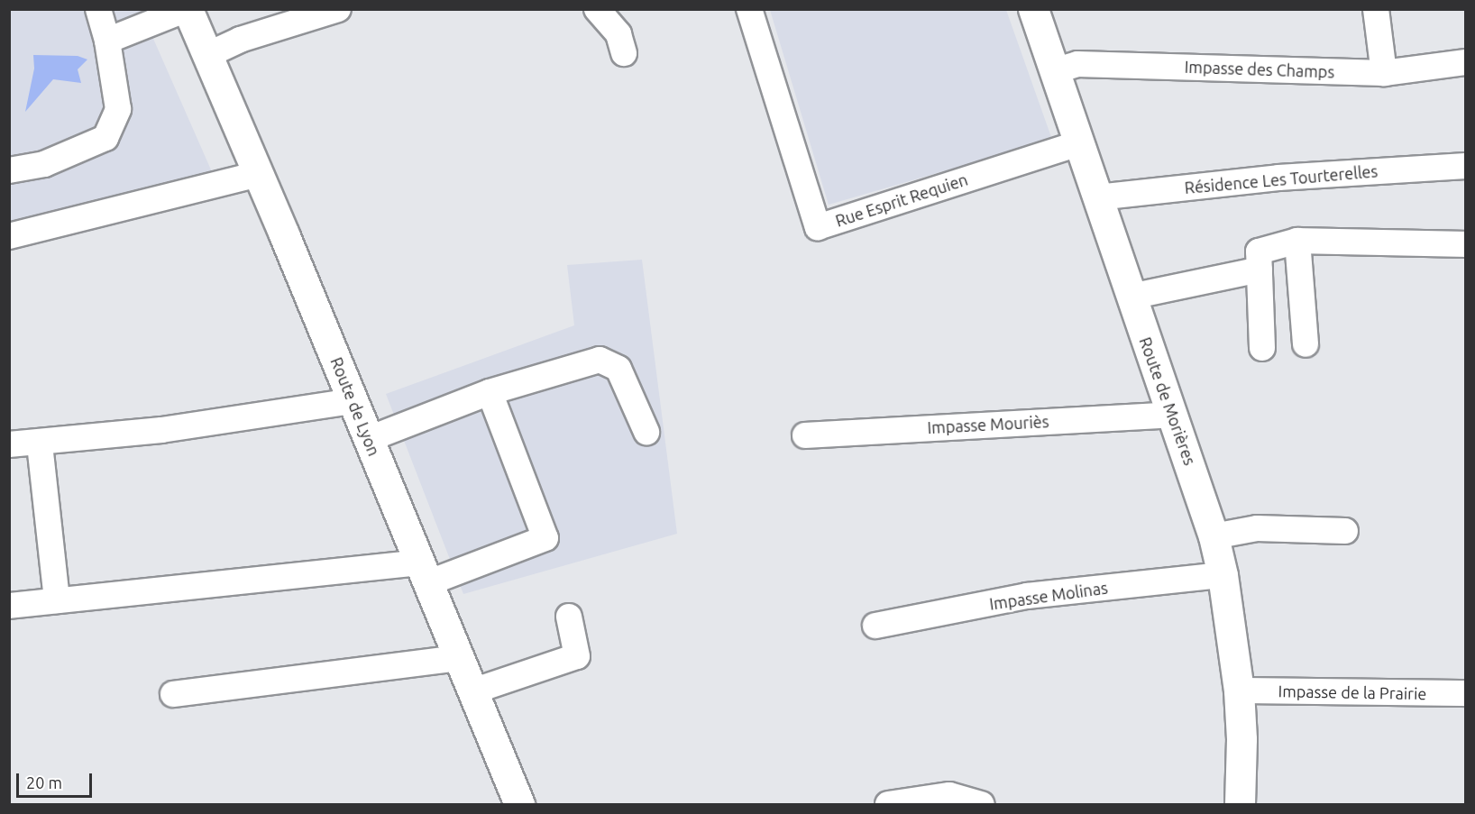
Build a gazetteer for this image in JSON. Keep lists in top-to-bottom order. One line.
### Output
{"streets":{"main road":["Route de Morières","Route de Lyon"],"street":["Impasse des Champs","Résidence Les Tourterelles","Rue Esprit Requien","Impasse Mouriès","Impasse Molinas","Impasse de la Prairie"]},"crossings":[["Impasse des Champs","Route de Morières"],["Résidence Les Tourterelles","Route de Morières"],["Rue Esprit Requien","Route de Morières"],["Route de Morières","Impasse Mouriès"],["Route de Morières","Impasse Molinas"],["Route de Morières","Impasse de la Prairie"]],"scale_bar":"20 m"}
